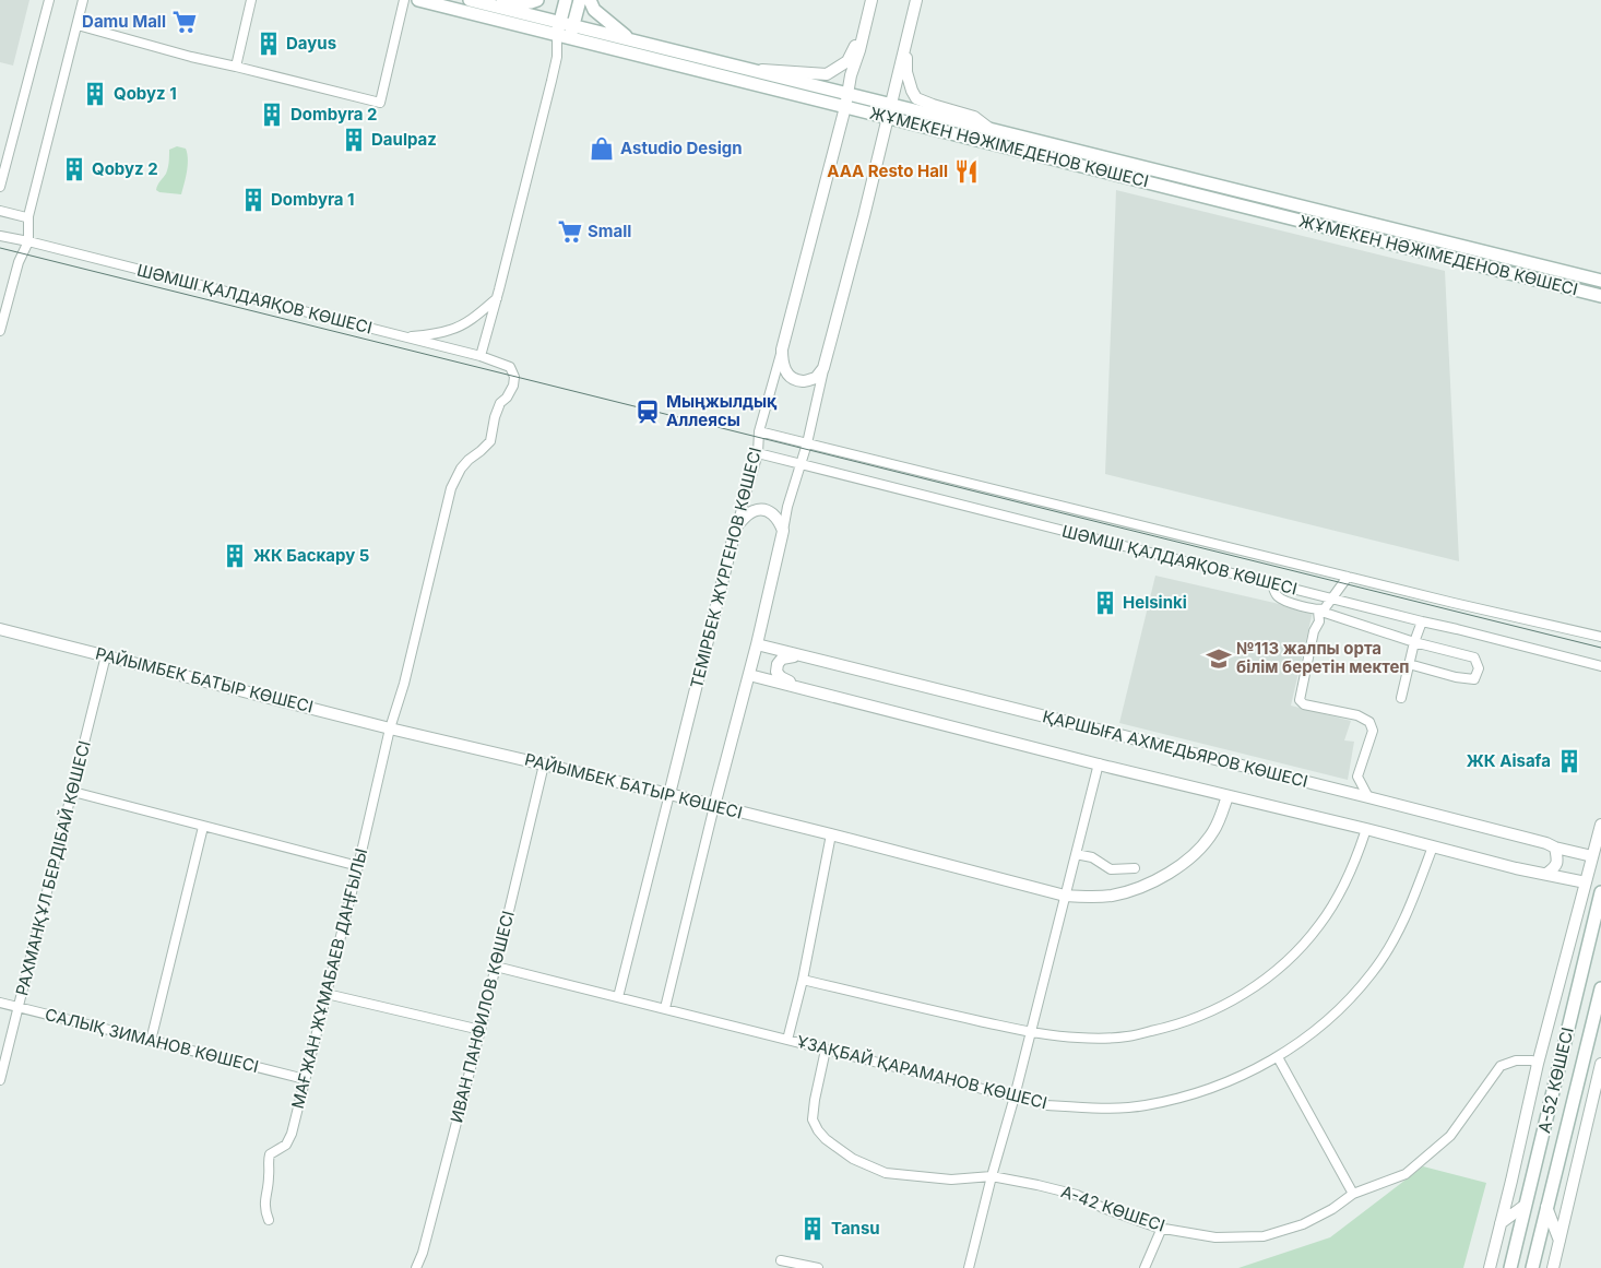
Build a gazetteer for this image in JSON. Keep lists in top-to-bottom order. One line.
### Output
{"streets":{"main road":["ЖҰМЕКЕН НӘЖІМЕДЕНОВ КӨШЕСІ","А-52 КӨШЕСІ"],"street":["ШӘМШІ ҚАЛДАЯҚОВ КӨШЕСІ","ТЕМІРБЕК ЖҮРГЕНОВ КӨШЕСІ","РАЙЫМБЕК БАТЫР КӨШЕСІ","ҚАРШЫҒА АХМЕДЬЯРОВ КӨШЕСІ","РАХМАНҚҰЛ БЕРДІБАЙ КӨШЕСІ","МАҒЖАН ЖҰМАБАЕВ ДАҢҒЫЛЫ","ИВАН ПАНФИЛОВ КӨШЕСІ","САЛЫҚ ЗИМАНОВ КӨШЕСІ","ҰЗАҚБАЙ ҚАРАМАНОВ КӨШЕСІ","А-42 КӨШЕСІ"]},"crossings":[["ЖҰМЕКЕН НӘЖІМЕДЕНОВ КӨШЕСІ","ТЕМІРБЕК ЖҮРГЕНОВ КӨШЕСІ"],["ШӘМШІ ҚАЛДАЯҚОВ КӨШЕСІ","ТЕМІРБЕК ЖҮРГЕНОВ КӨШЕСІ"],["ШӘМШІ ҚАЛДАЯҚОВ КӨШЕСІ","МАҒЖАН ЖҰМАБАЕВ ДАҢҒЫЛЫ"],["ТЕМІРБЕК ЖҮРГЕНОВ КӨШЕСІ","РАЙЫМБЕК БАТЫР КӨШЕСІ"],["ТЕМІРБЕК ЖҮРГЕНОВ КӨШЕСІ","ҰЗАҚБАЙ ҚАРАМАНОВ КӨШЕСІ"],["РАЙЫМБЕК БАТЫР КӨШЕСІ","ҚАРШЫҒА АХМЕДЬЯРОВ КӨШЕСІ"],["РАЙЫМБЕК БАТЫР КӨШЕСІ","РАХМАНҚҰЛ БЕРДІБАЙ КӨШЕСІ"],["РАЙЫМБЕК БАТЫР КӨШЕСІ","МАҒЖАН ЖҰМАБАЕВ ДАҢҒЫЛЫ"],["РАЙЫМБЕК БАТЫР КӨШЕСІ","ИВАН ПАНФИЛОВ КӨШЕСІ"],["ҚАРШЫҒА АХМЕДЬЯРОВ КӨШЕСІ","ҰЗАҚБАЙ ҚАРАМАНОВ КӨШЕСІ"],["РАХМАНҚҰЛ БЕРДІБАЙ КӨШЕСІ","САЛЫҚ ЗИМАНОВ КӨШЕСІ"],["МАҒЖАН ЖҰМАБАЕВ ДАҢҒЫЛЫ","САЛЫҚ ЗИМАНОВ КӨШЕСІ"],["ИВАН ПАНФИЛОВ КӨШЕСІ","ҰЗАҚБАЙ ҚАРАМАНОВ КӨШЕСІ"],["ҰЗАҚБАЙ ҚАРАМАНОВ КӨШЕСІ","А-42 КӨШЕСІ"]],"places":{"supermarket":["Damu Mall","Small"],"building":["Dayus","Qobyz 1","Dombyra 2","Daulpaz","Qobyz 2","Dombyra 1","ЖК Баскару 5","Helsinki","ЖК Aisafa","Tansu"],"shop":["Astudio Design"],"restaurant":["AAA Resto Hall"],"station":["Мыңжылдық Аллеясы"],"school or university":["№113 жалпы орта білім беретін мектеп"]}}
